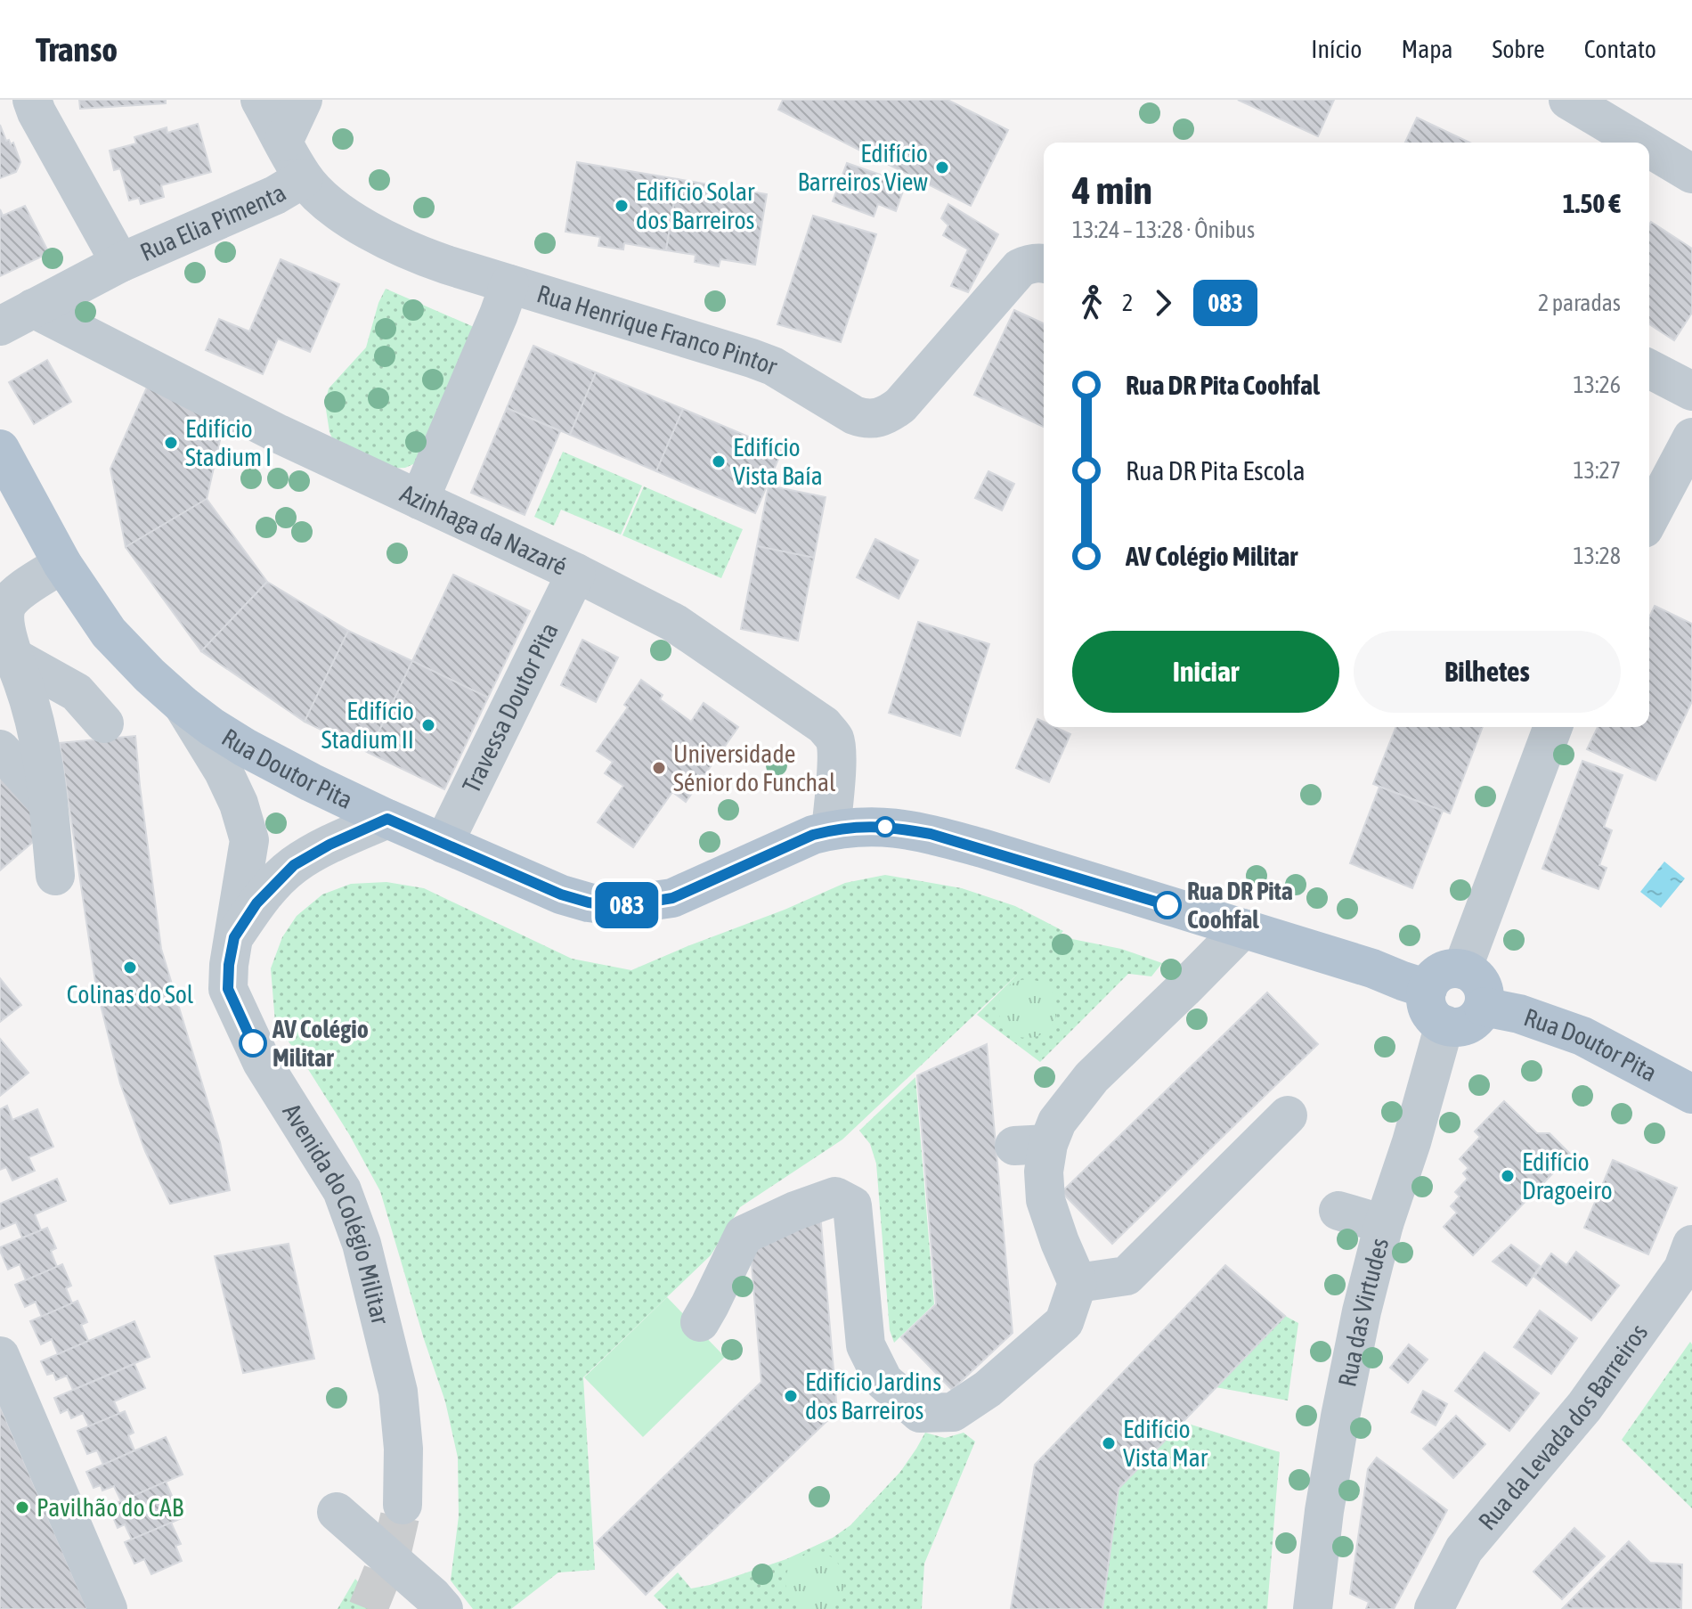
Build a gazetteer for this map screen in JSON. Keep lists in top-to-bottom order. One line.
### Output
{"streets":{"main road":["Rua Doutor Pita"],"street":["Rua Elia Pimenta","Rua Henrique Franco Pintor","Azinhaga da Nazaré","Travessa Doutor Pita","Avenida do Colégio Militar","Rua das Virtudes","Rua da Levada dos Barreiros"]},"crossings":[["Rua Elia Pimenta","Rua Henrique Franco Pintor"],["Rua Elia Pimenta","Azinhaga da Nazaré"],["Azinhaga da Nazaré","Travessa Doutor Pita"],["Azinhaga da Nazaré","Rua Doutor Pita"],["Travessa Doutor Pita","Rua Doutor Pita"],["Rua Doutor Pita","Avenida do Colégio Militar"],["Rua Doutor Pita","Rua das Virtudes"]],"places":["Edifício Barreiros View","Edifício Solar dos Barreiros","Edifício Stadium I","Edifício Vista Baía","Edifício Stadium II","Universidade Sénior do Funchal","Rua DR Pita Coohfal","Colinas do Sol","AV Colégio Militar","Edifício Dragoeiro","Edifício Jardins dos Barreiros","Edifício Vista Mar","Pavilhão do CAB"],"lines":["bus line 083"],"page":{"header":"Transo","nav":["Início","Mapa","Sobre","Contato"],"on_map":"083","heading":["4 min","13:24 – 13:28 · Ônibus","1.50 €"],"legs":["2","083","2 paradas"],"list":[{"name":"Rua DR Pita Coohfal","value":"13:26"},{"name":"Rua DR Pita Escola","value":"13:27"},{"name":"AV Colégio Militar","value":"13:28"}],"buttons":["Iniciar","Bilhetes"]}}
